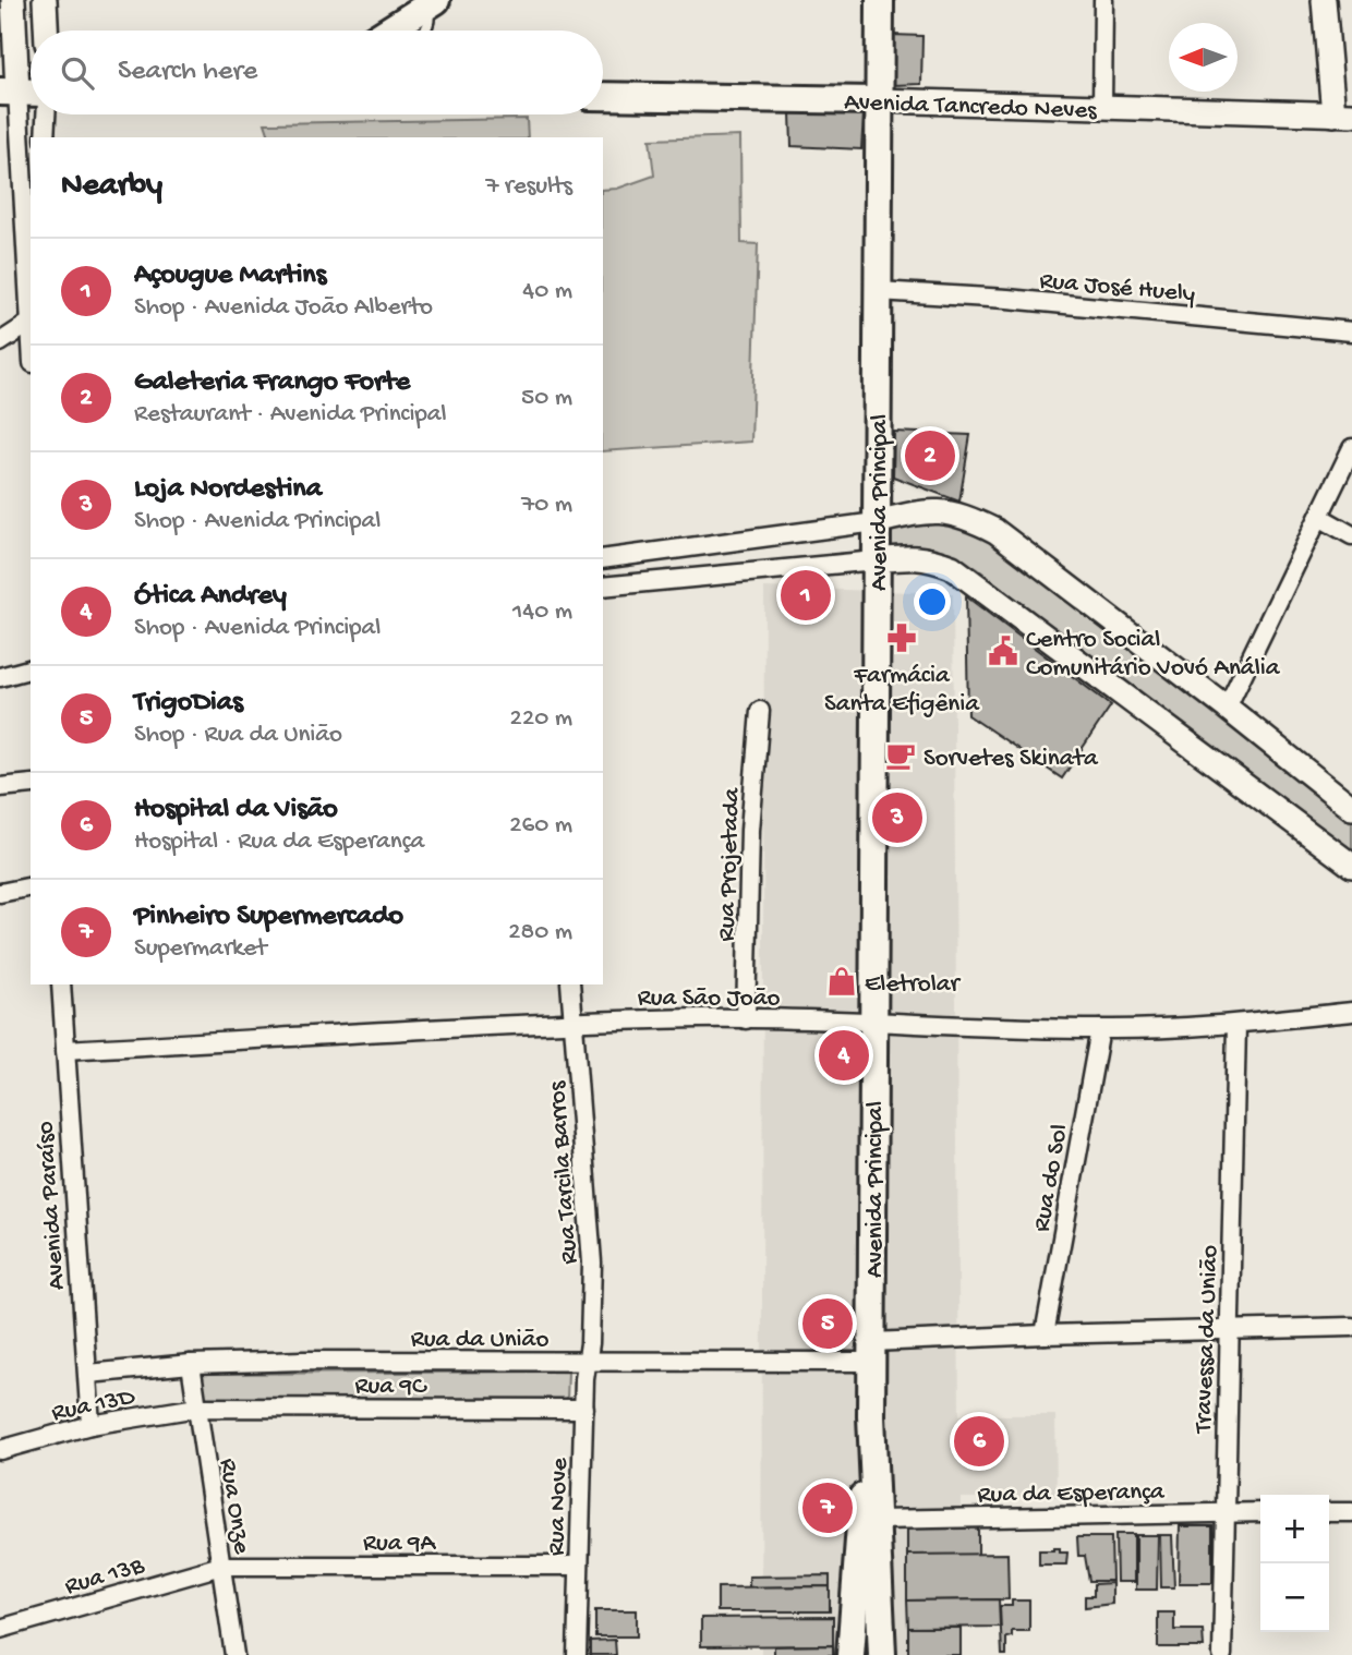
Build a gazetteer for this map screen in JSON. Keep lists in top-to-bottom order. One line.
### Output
{"streets":{"main road":["Avenida Tancredo Neves","Avenida Principal"],"street":["Rua José Huely","Rua Projetada","Rua São João","Rua Tarcila Barros","Rua do Sol","Avenida Paraíso","Rua da União","Travessa da União","Rua 9C","Rua 13D","Rua da Esperança","Rua Onze","Rua Nove","Rua 9A","Rua 13B"]},"crossings":[["Avenida Tancredo Neves","Avenida Principal"],["Rua José Huely","Avenida Principal"],["Avenida Principal","Rua São João"],["Avenida Principal","Rua da União"],["Avenida Principal","Rua da Esperança"],["Rua Projetada","Rua São João"],["Rua São João","Rua Tarcila Barros"],["Rua São João","Rua do Sol"],["Rua São João","Avenida Paraíso"],["Rua São João","Travessa da União"],["Rua Tarcila Barros","Rua da União"],["Rua Tarcila Barros","Rua Nove"],["Rua do Sol","Rua da União"],["Avenida Paraíso","Rua da União"],["Avenida Paraíso","Rua 13D"],["Rua da União","Travessa da União"],["Rua da União","Rua Onze"],["Rua da União","Rua Nove"],["Travessa da União","Rua da Esperança"],["Rua 9C","Rua 13D"],["Rua 9C","Rua Onze"],["Rua 9C","Rua Nove"],["Rua 13D","Rua Onze"],["Rua Onze","Rua 9A"],["Rua Onze","Rua 13B"],["Rua Nove","Rua 9A"],["Rua 9A","Rua 13B"]],"places":{"pharmacy":["Farmácia Santa Efigênia"],"public building":["Centro Social Comunitário Vovó Anália"],"cafe":["Sorvetes Skinata"],"shop":["Eletrolar"]},"north":"left","page":{"search":"Search here","heading":["Nearby","7 results"],"list":[{"mark":"1","name":"Açougue Martins","note":"Shop · Avenida João Alberto","value":"40 m"},{"mark":"2","name":"Galeteria Frango Forte","note":"Restaurant · Avenida Principal","value":"50 m"},{"mark":"3","name":"Loja Nordestina","note":"Shop · Avenida Principal","value":"70 m"},{"mark":"4","name":"Ótica Andrey","note":"Shop · Avenida Principal","value":"140 m"},{"mark":"5","name":"TrigoDias","note":"Shop · Rua da União","value":"220 m"},{"mark":"6","name":"Hospital da Visão","note":"Hospital · Rua da Esperança","value":"260 m"},{"mark":"7","name":"Pinheiro Supermercado","note":"Supermarket","value":"280 m"}],"pins":["2","1","3","4","5","6","7"],"map_buttons":["+","−"]}}
